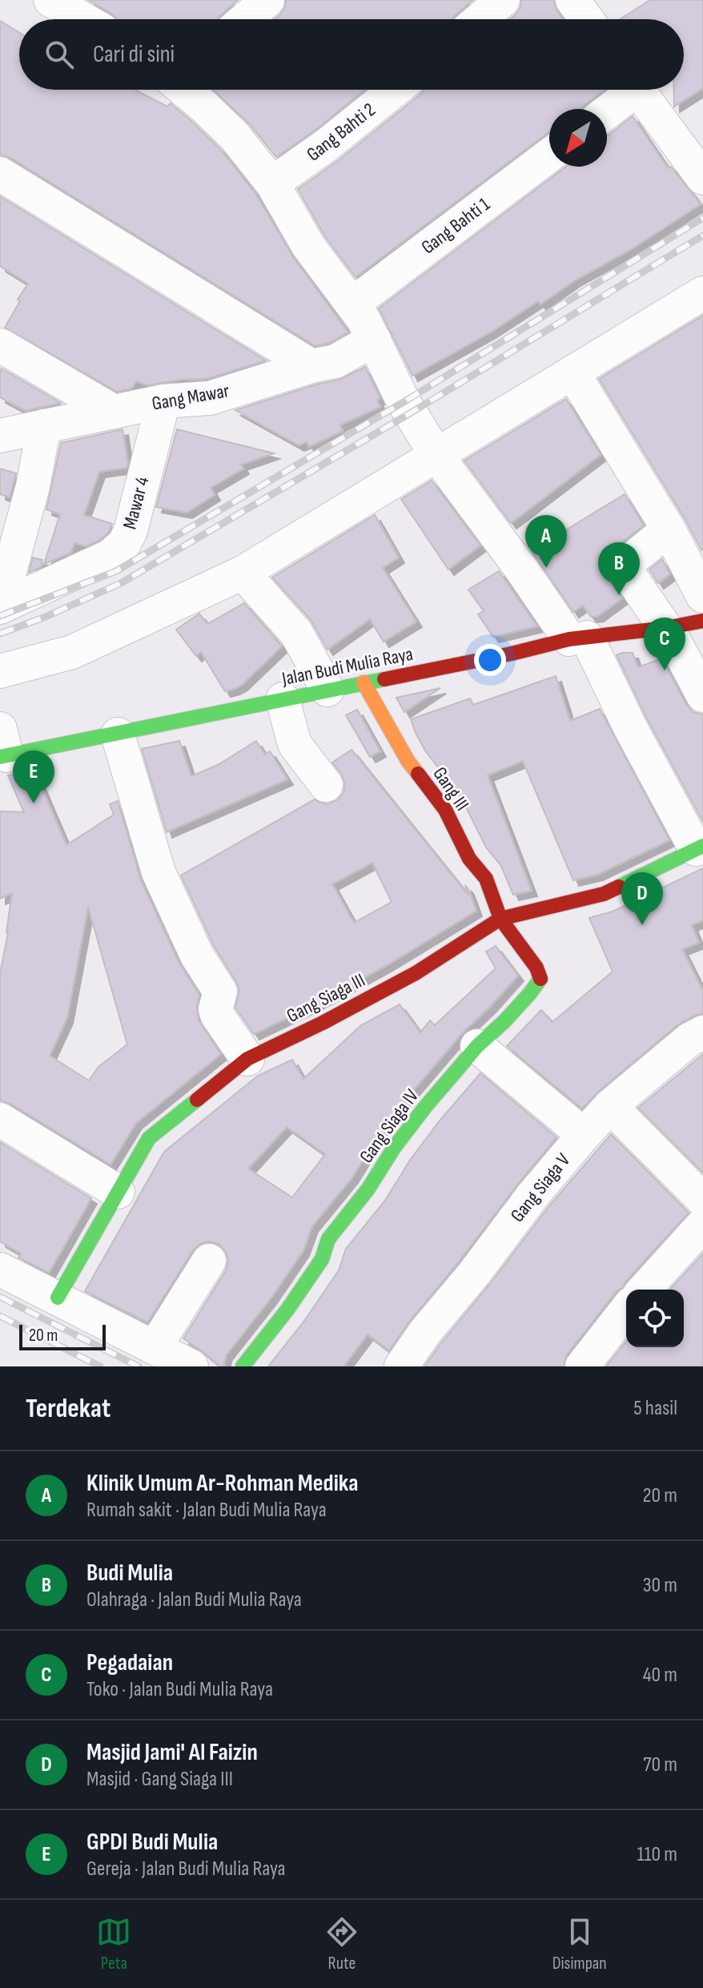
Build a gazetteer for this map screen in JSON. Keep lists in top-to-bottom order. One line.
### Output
{"streets":{"street":["Gang Bahti 2","Gang Bahti 1","Gang Mawar","Mawar 4","Jalan Budi Mulia Raya","Gang III","Gang Siaga III","Gang Siaga IV","Gang Siaga V"]},"crossings":[["Gang Mawar","Mawar 4"],["Jalan Budi Mulia Raya","Gang III"],["Gang III","Gang Siaga III"],["Gang III","Gang Siaga IV"],["Gang Siaga III","Gang Siaga IV"]],"scale_bar":"20 m","north":"bottom left","page":{"search":"Cari di sini","pins":["A","B","C","E","D"],"scale":"20 m","heading":["Terdekat","5 hasil"],"list":[{"mark":"A","name":"Klinik Umum Ar-Rohman Medika","note":"Rumah sakit · Jalan Budi Mulia Raya","value":"20 m"},{"mark":"B","name":"Budi Mulia","note":"Olahraga · Jalan Budi Mulia Raya","value":"30 m"},{"mark":"C","name":"Pegadaian","note":"Toko · Jalan Budi Mulia Raya","value":"40 m"},{"mark":"D","name":"Masjid Jami' Al Faizin","note":"Masjid · Gang Siaga III","value":"70 m"},{"mark":"E","name":"GPDI Budi Mulia","note":"Gereja · Jalan Budi Mulia Raya","value":"110 m"}],"nav":["Peta","Rute","Disimpan"]}}
